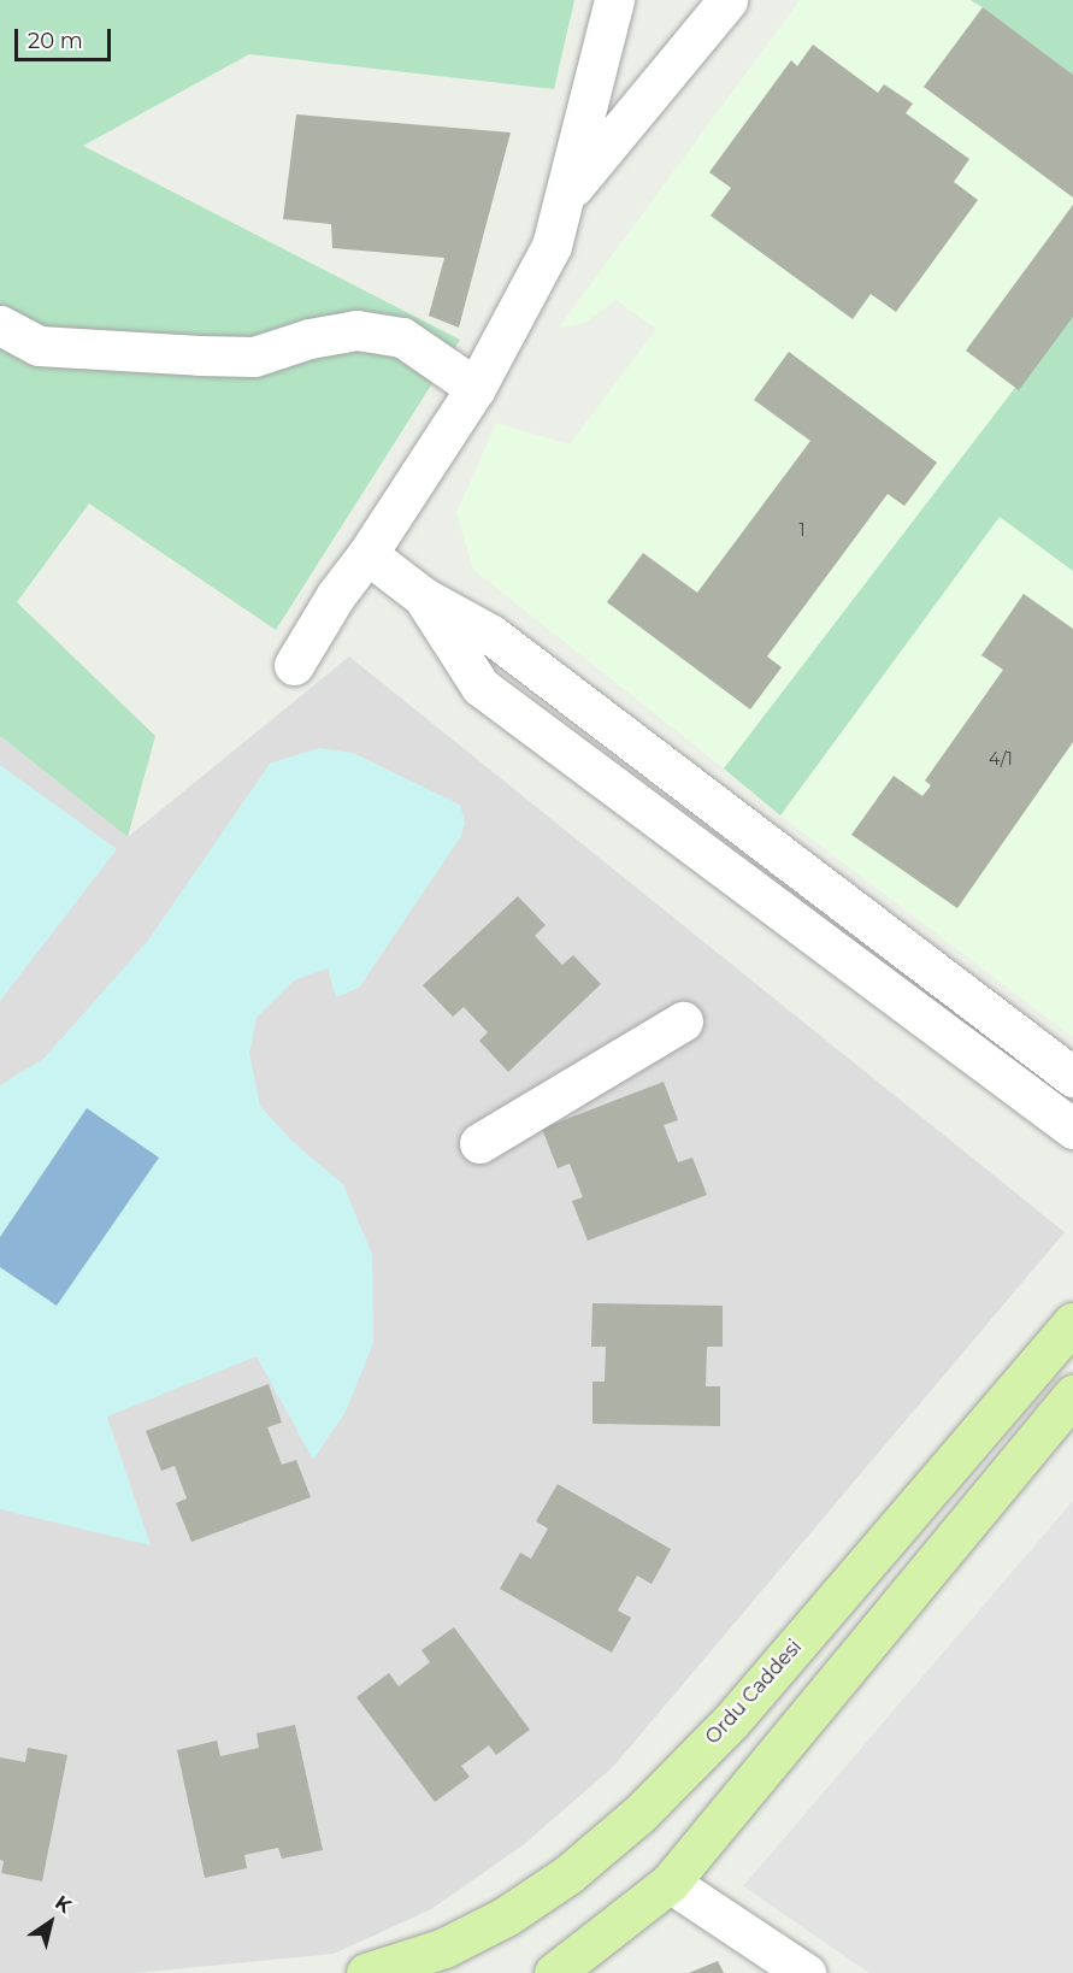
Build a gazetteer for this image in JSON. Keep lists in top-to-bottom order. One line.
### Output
{"streets":{"main road":["Ordu Caddesi"]},"house_numbers":["1","4/1"],"scale_bar":"20 m","north":"top right"}
